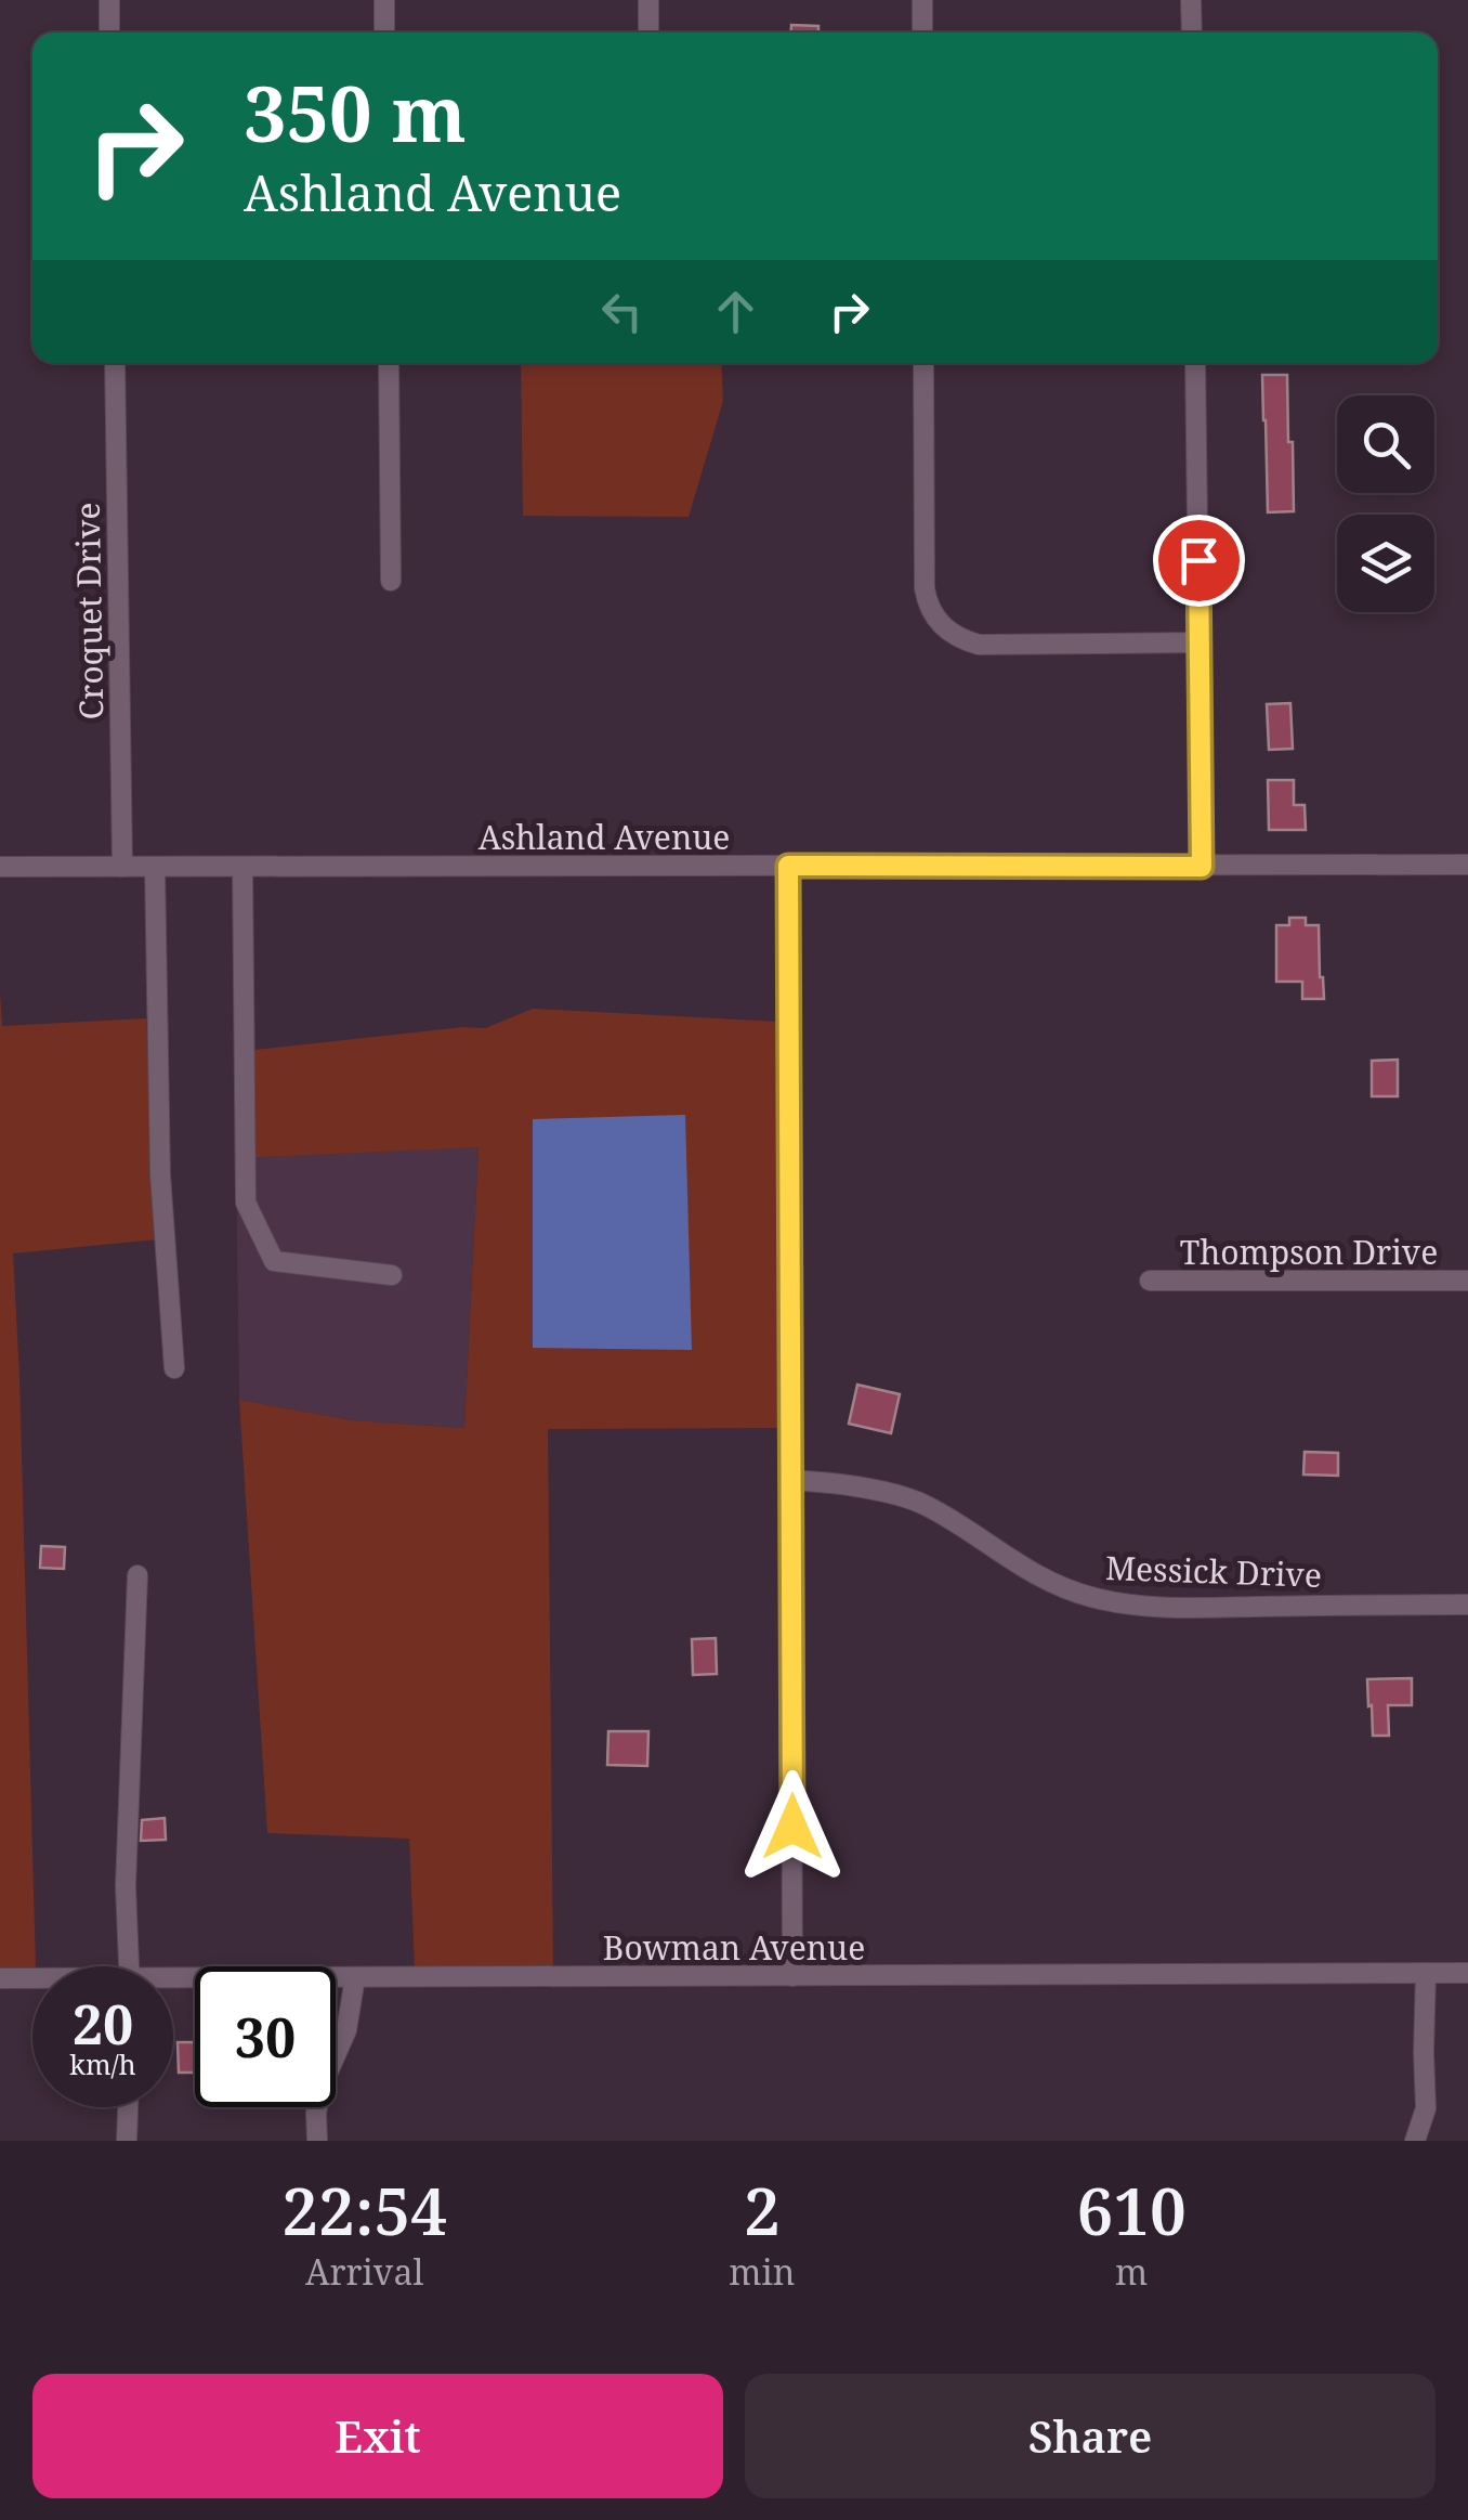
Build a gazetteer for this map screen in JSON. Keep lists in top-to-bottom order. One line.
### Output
{"streets":{"street":["Croquet Drive","Ashland Avenue","Thompson Drive","Messick Drive","Bowman Avenue"]},"crossings":[["Croquet Drive","Ashland Avenue"]],"page":{"turn":["350 m","Ashland Avenue"],"speed":"20 km/h","limit":"30","eta":["22:54","Arrival","2","min","610","m"],"buttons":["Exit","Share"]}}
